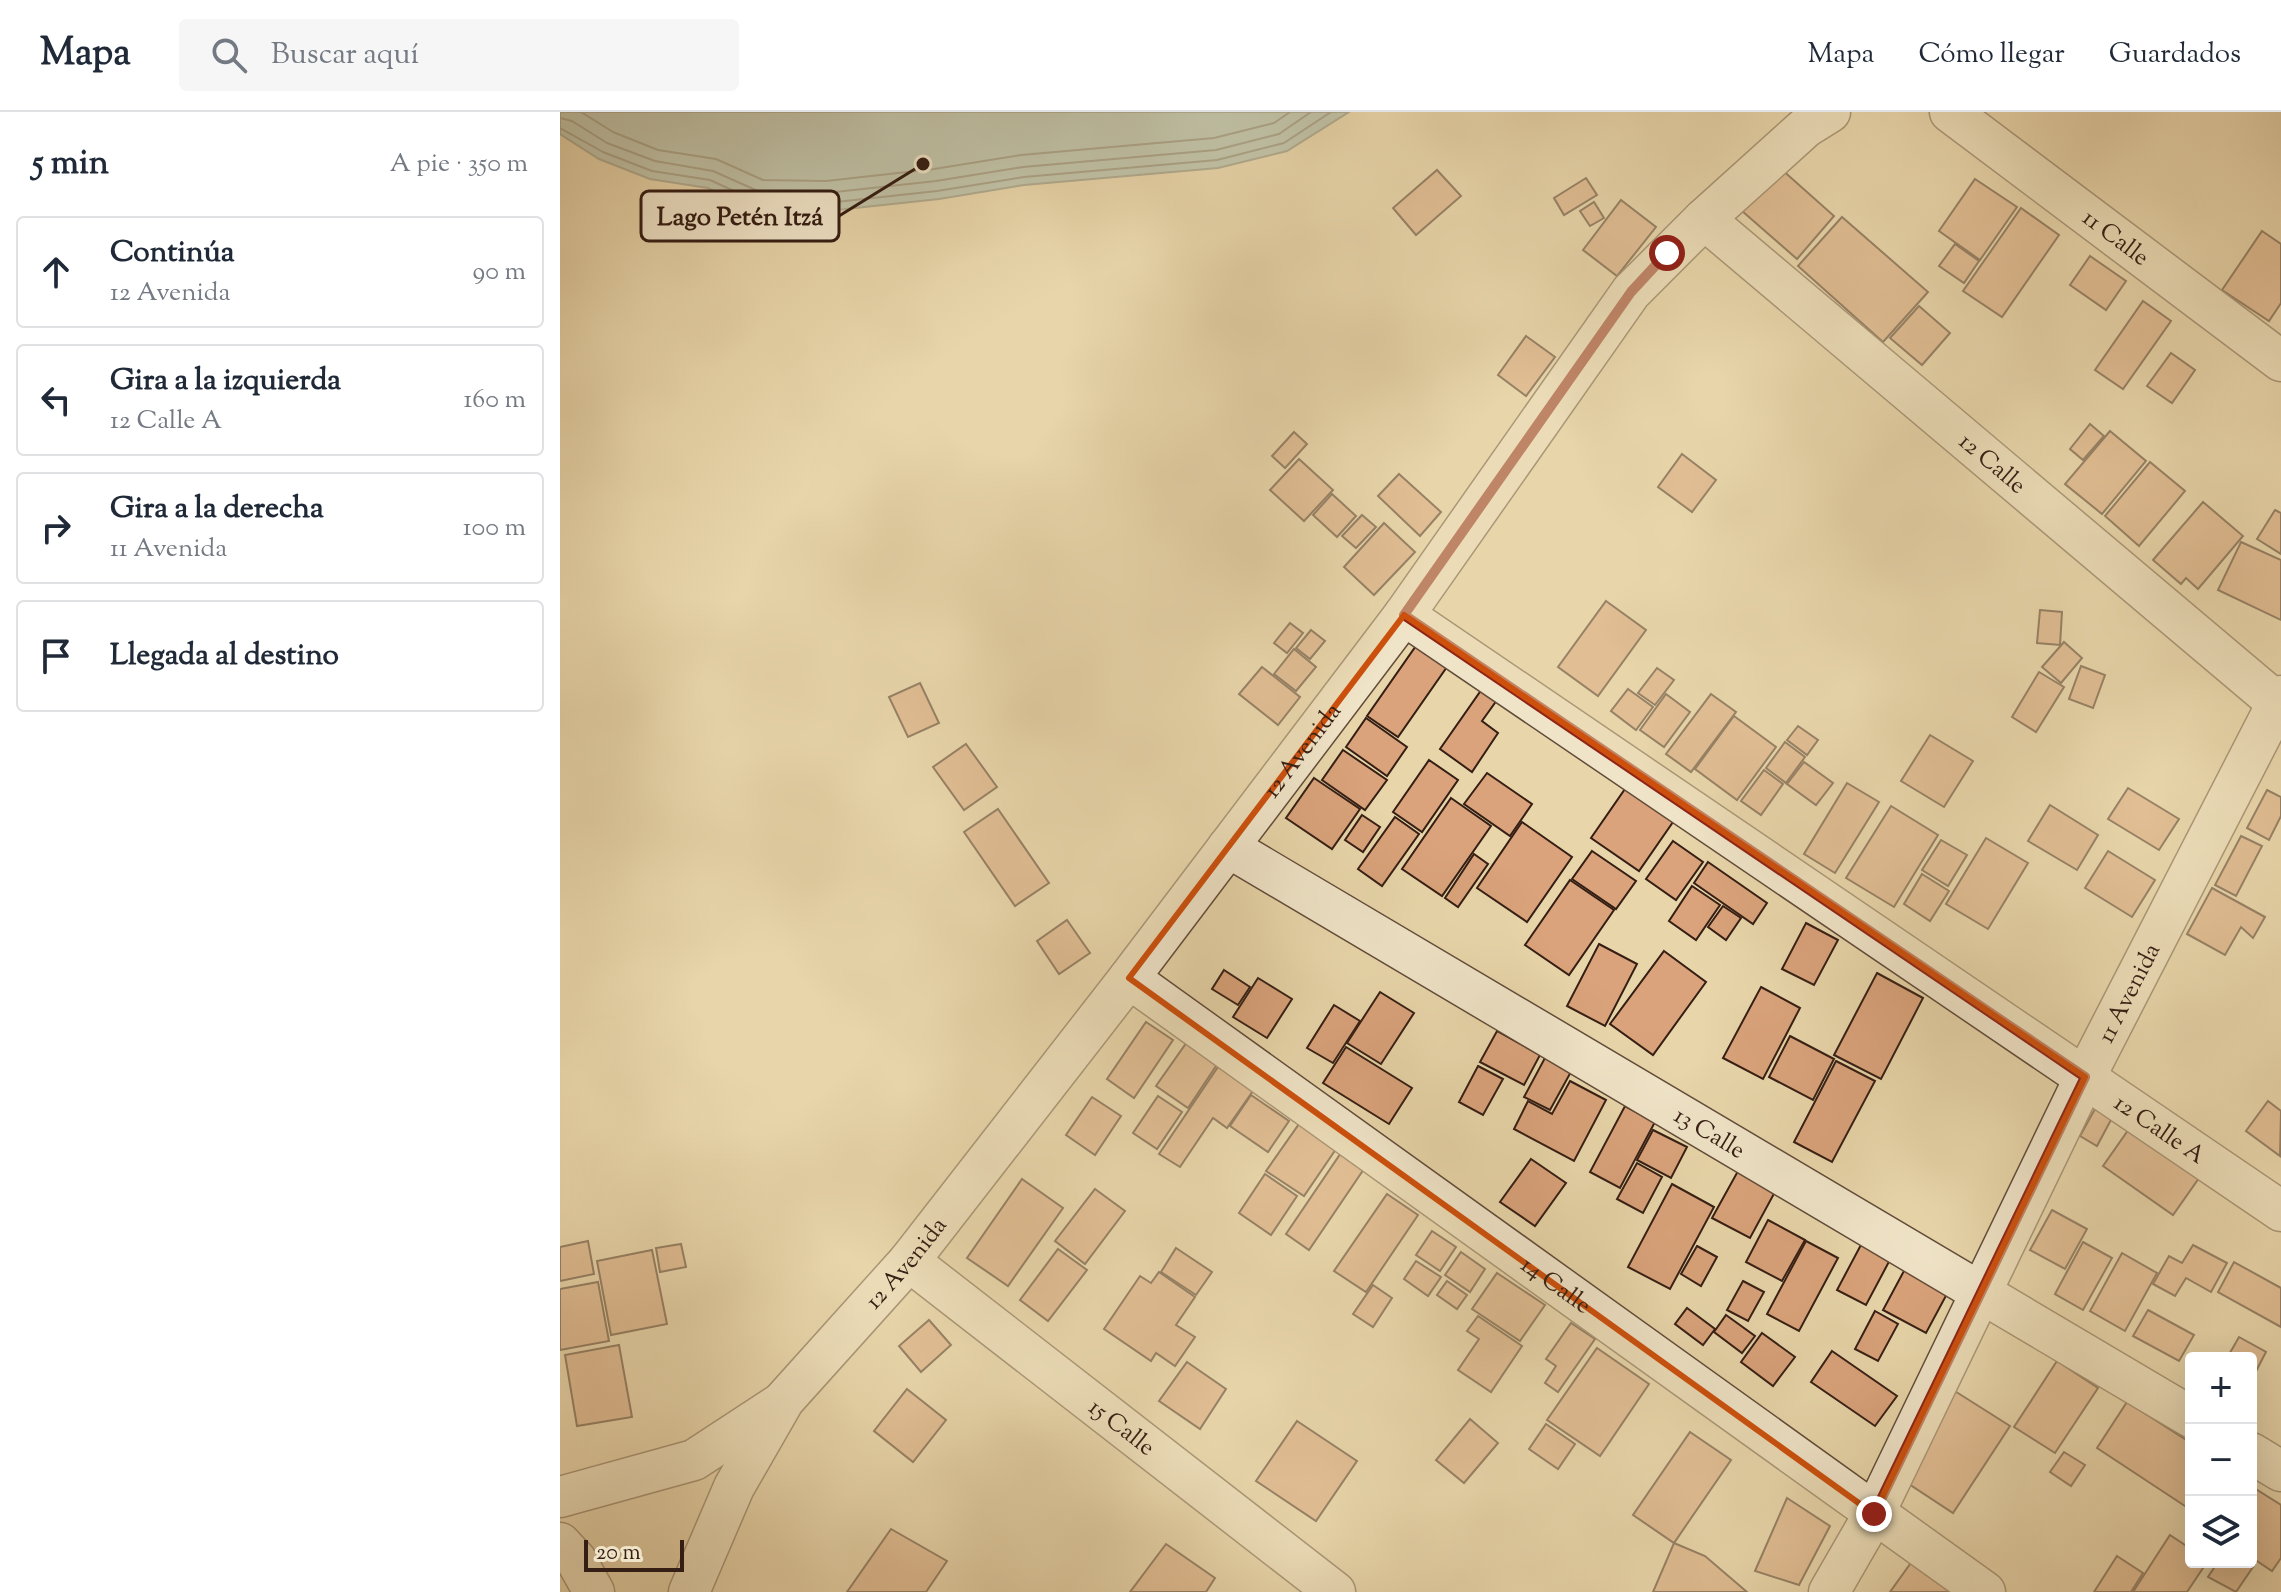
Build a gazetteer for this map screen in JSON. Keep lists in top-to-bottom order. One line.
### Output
{"streets":{"street":["11 Calle","12 Calle","12 Avenida","11 Avenida","12 Calle A","13 Calle","14 Calle","15 Calle"]},"crossings":[["12 Calle","12 Avenida"],["12 Calle","11 Avenida"],["12 Avenida","12 Calle A"],["12 Avenida","13 Calle"],["12 Avenida","14 Calle"],["12 Avenida","15 Calle"],["11 Avenida","12 Calle A"],["11 Avenida","13 Calle"],["11 Avenida","14 Calle"]],"places":["Lago Petén Itzá"],"scale_bar":"20 m","page":{"header":"Mapa","search":"Buscar aquí","nav":["Mapa","Cómo llegar","Guardados"],"heading":["5 min","A pie · 350 m"],"list":[["Continúa","12 Avenida","90 m"],["Gira a la izquierda","12 Calle A","160 m"],["Gira a la derecha","11 Avenida","100 m"],"Llegada al destino"],"map_buttons":["+","−"],"scale":"20 m"}}
